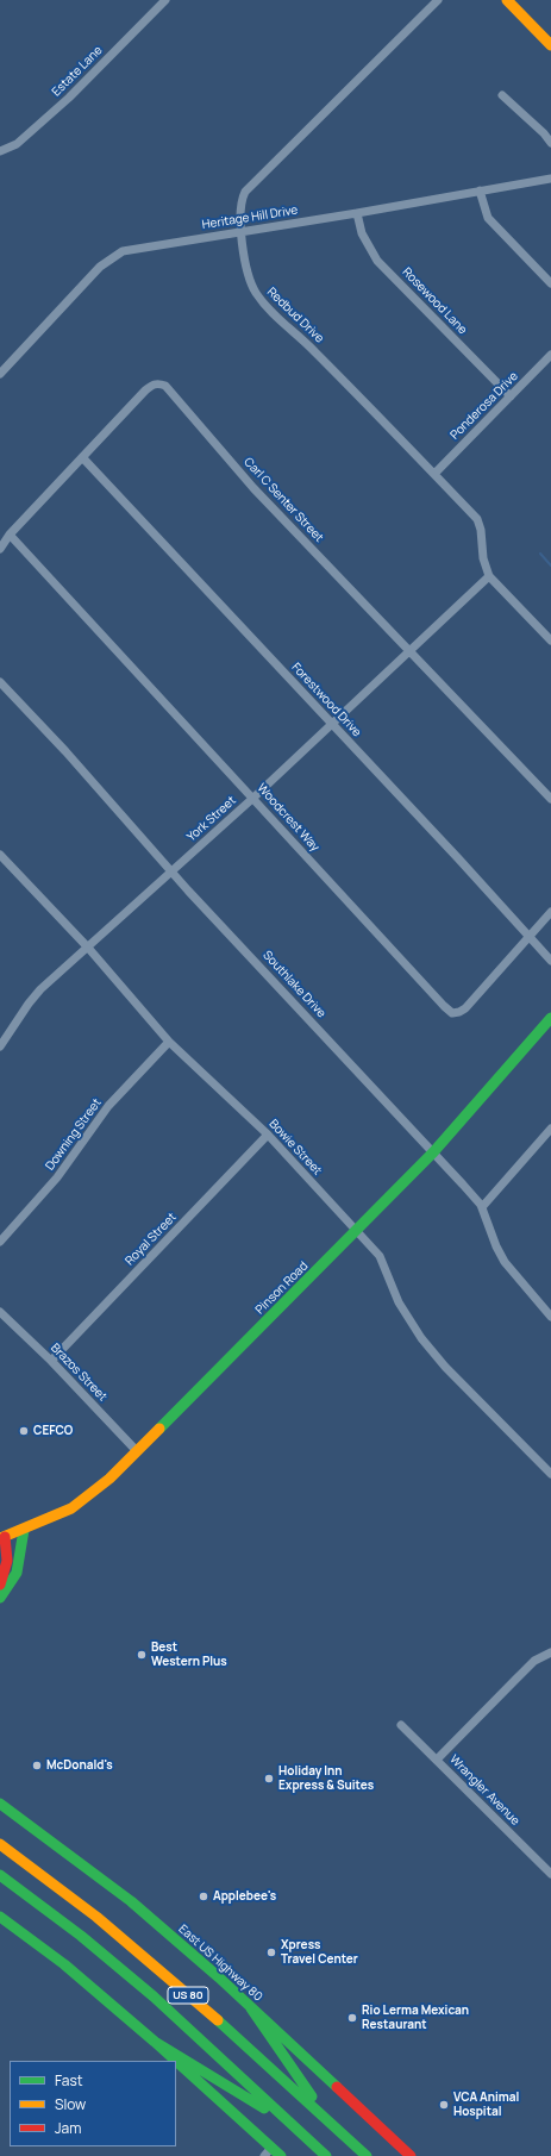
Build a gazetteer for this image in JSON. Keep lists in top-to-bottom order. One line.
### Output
{"streets":{"main road":["Pinson Road","East US Highway 80","US 80"],"street":["Estate Lane","Heritage Hill Drive","Rosewood Lane","Redbud Drive","Ponderosa Drive","Carl C Senter Street","Forestwood Drive","Woodcrest Way","York Street","Southlake Drive","Downing Street","Bowie Street","Royal Street","Brazos Street","Wrangler Avenue"]},"crossings":[["Heritage Hill Drive","Rosewood Lane"],["Heritage Hill Drive","Redbud Drive"],["Rosewood Lane","Ponderosa Drive"],["Redbud Drive","Ponderosa Drive"],["Redbud Drive","York Street"],["Carl C Senter Street","Forestwood Drive"],["Carl C Senter Street","Woodcrest Way"],["Carl C Senter Street","York Street"],["Forestwood Drive","Woodcrest Way"],["Forestwood Drive","York Street"],["Woodcrest Way","York Street"],["York Street","Southlake Drive"],["York Street","Bowie Street"],["Southlake Drive","Pinson Road"],["Downing Street","Bowie Street"],["Bowie Street","Royal Street"],["Bowie Street","Pinson Road"],["Royal Street","Brazos Street"],["Pinson Road","Brazos Street"]],"places":["CEFCO","Best Western Plus","McDonald's","Holiday Inn Express & Suites","Applebee's","Xpress Travel Center","Rio Lerma Mexican Restaurant","VCA Animal Hospital"],"legend":["Fast","Slow","Jam"]}
